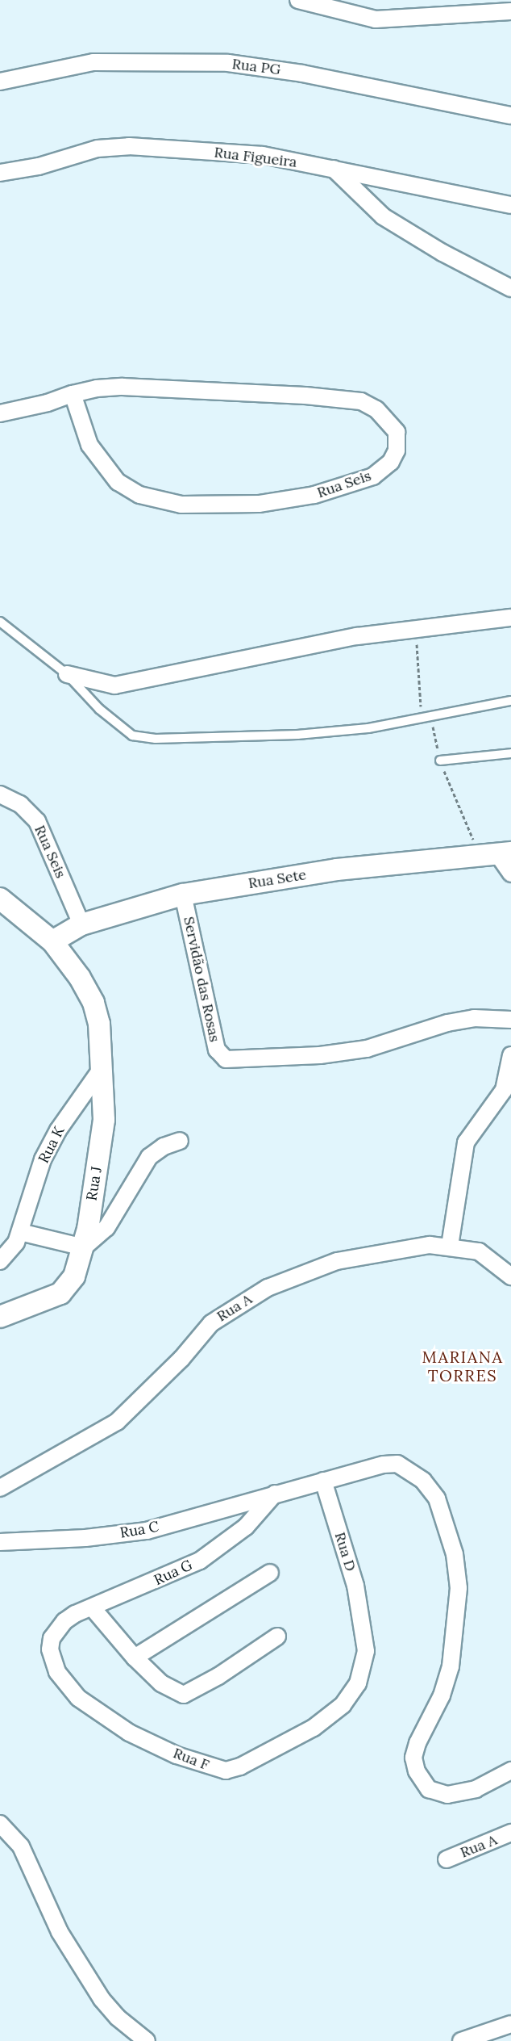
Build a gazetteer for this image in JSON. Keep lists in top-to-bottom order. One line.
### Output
{"streets":{"street":["Rua PG","Rua Figueira","Rua Seis","Rua Sete","Servidão das Rosas","Rua K","Rua J","Rua A","Rua C","Rua D","Rua G","Rua F"]},"crossings":[["Rua Seis","Rua Sete"],["Rua Sete","Servidão das Rosas"],["Rua Sete","Rua J"],["Rua K","Rua J"],["Rua C","Rua G"],["Rua D","Rua F"],["Rua G","Rua F"]],"districts":["MARIANA TORRES"]}
